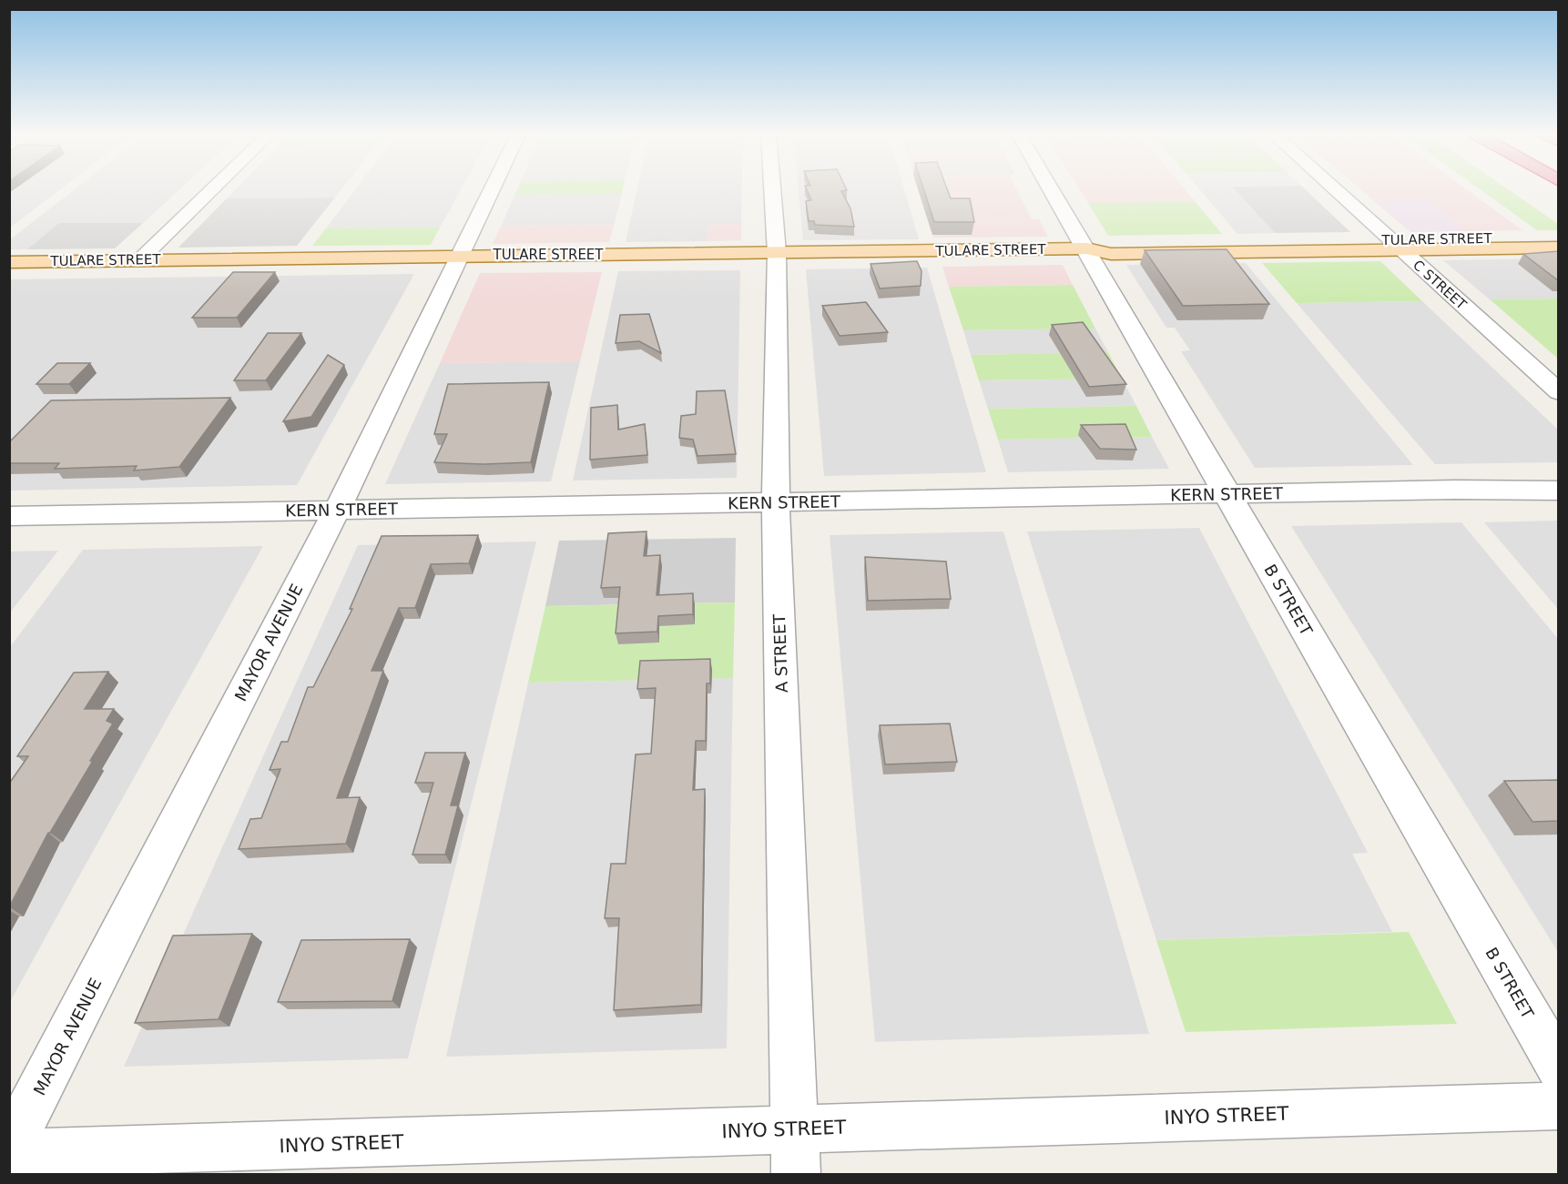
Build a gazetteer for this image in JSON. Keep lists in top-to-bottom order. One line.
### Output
{"streets":{"main road":["TULARE STREET"],"street":["C STREET","KERN STREET","B STREET","MAYOR AVENUE","A STREET","INYO STREET"]},"crossings":[["TULARE STREET","C STREET"],["TULARE STREET","B STREET"],["TULARE STREET","MAYOR AVENUE"],["TULARE STREET","A STREET"],["KERN STREET","B STREET"],["KERN STREET","MAYOR AVENUE"],["KERN STREET","A STREET"],["A STREET","INYO STREET"]]}
